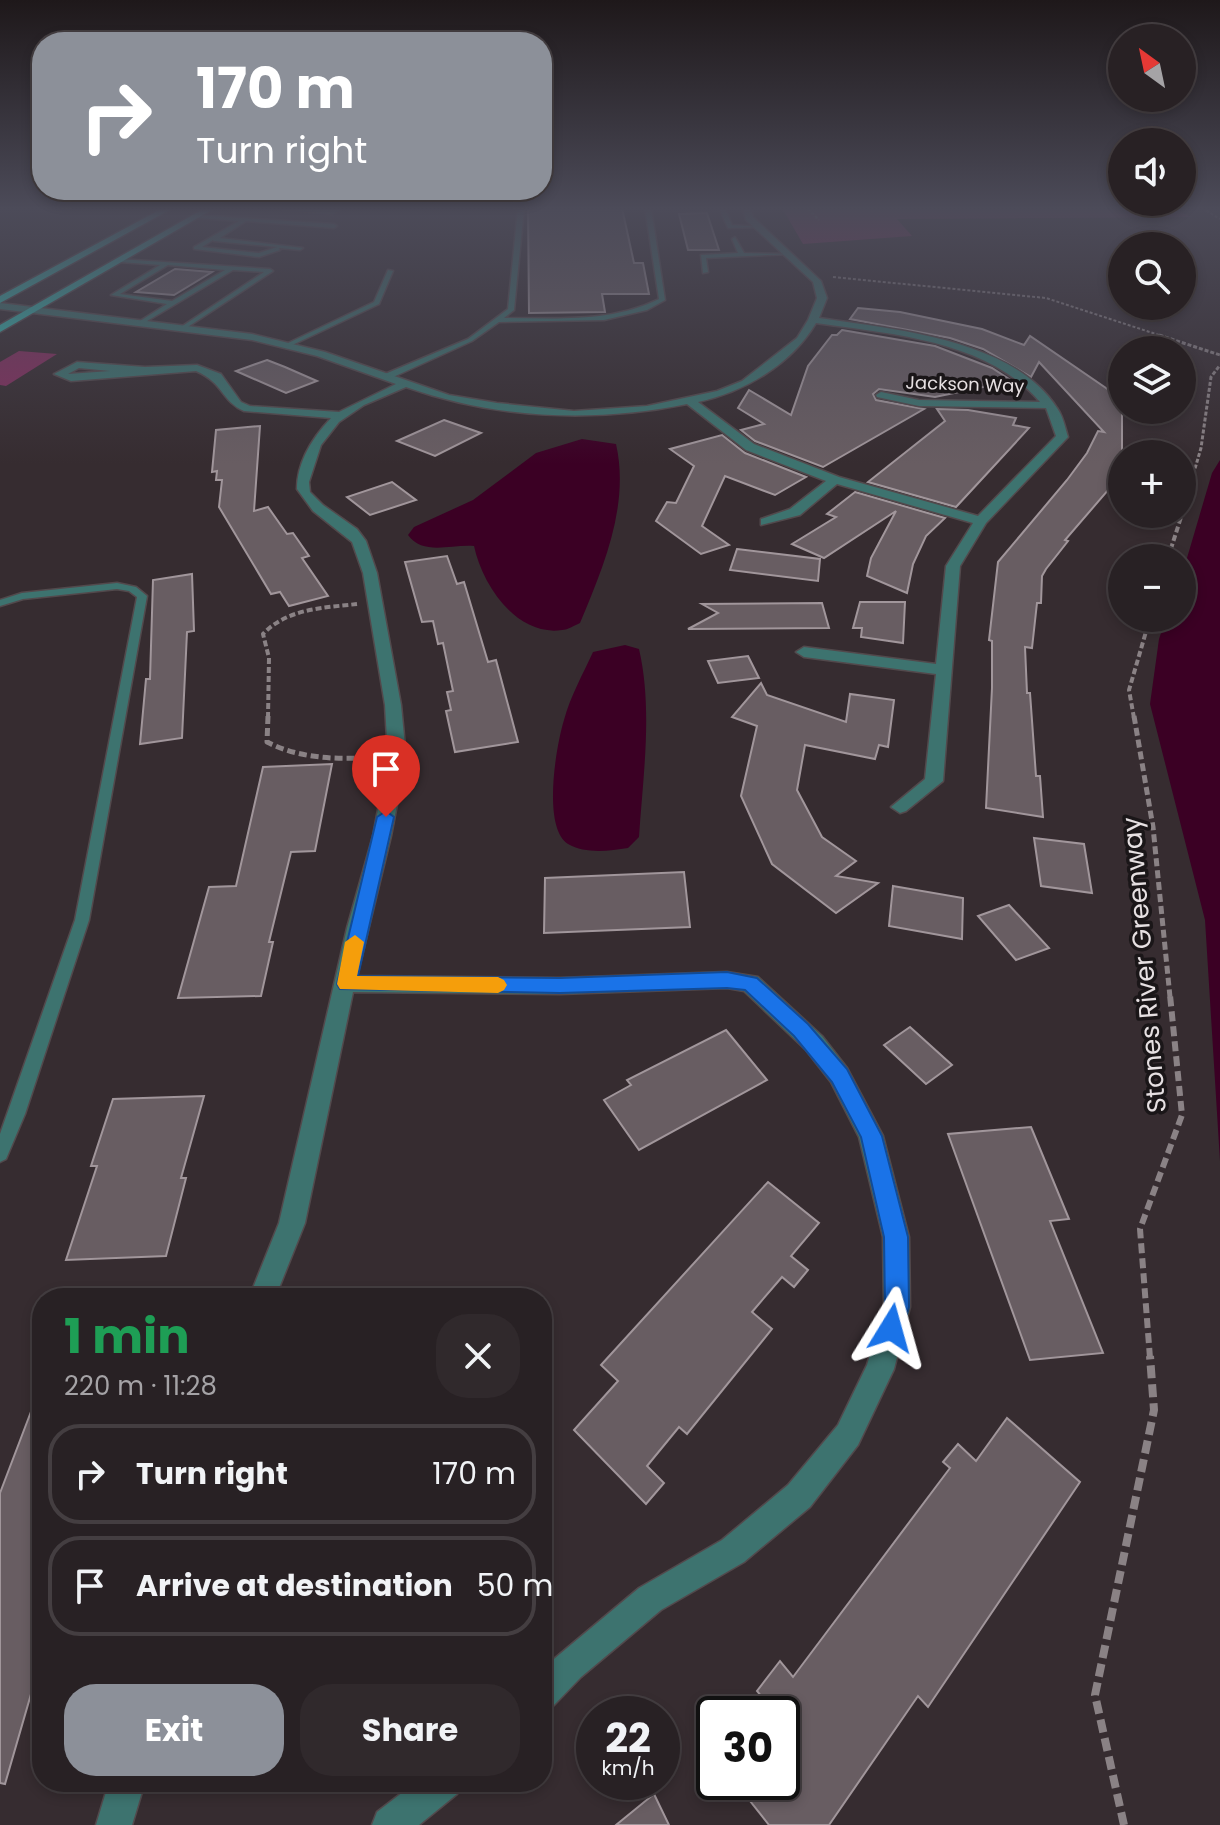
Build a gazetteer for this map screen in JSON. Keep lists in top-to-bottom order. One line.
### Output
{"streets":{"street":["Jackson Way"],"path":["Stones River Greenway"]},"north":"top left","page":{"map_buttons":["+","−"],"turn":["170 m","Turn right"],"heading":["1 min","220 m · 11:28"],"list":[{"name":"Turn right","value":"170 m"},{"name":"Arrive at destination","value":"50 m"}],"buttons":["Exit","Share"],"speed":"22 km/h","limit":"30"}}
